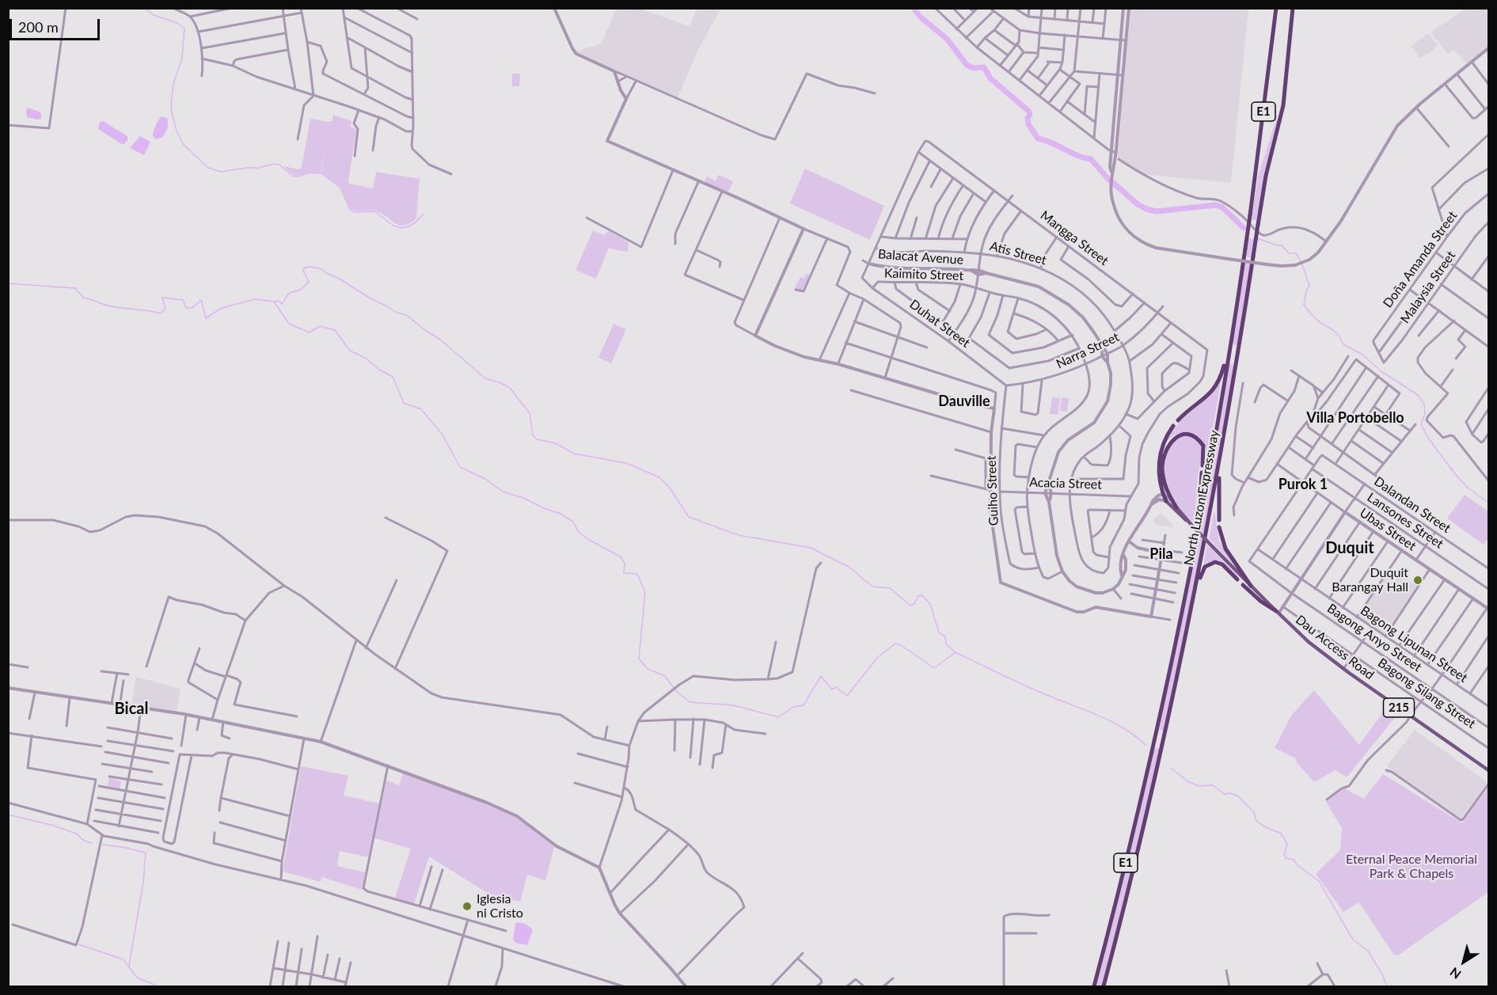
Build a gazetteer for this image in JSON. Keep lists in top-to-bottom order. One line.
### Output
{"streets":{"highway":["E1","North Luzon Expressway"],"main road":["Dau Access Road","215"],"street":["Mangga Street","Atis Street","Balacat Avenue","Doña Amanda Street","Kaimito Street","Malaysia Street","Duhat Street","Narra Street","Acacia Street","Guiho Street","Dalandan Street","Lansones Street","Ubas Street","Bagong Anyo Street","Bagong Lipunan Street","Bagong Silang Street"]},"crossings":[["Mangga Street","Narra Street"],["Mangga Street","Acacia Street"],["Atis Street","Narra Street"],["Balacat Avenue","Duhat Street"],["Balacat Avenue","Narra Street"],["Doña Amanda Street","Malaysia Street"],["Kaimito Street","Duhat Street"],["Kaimito Street","Narra Street"],["Duhat Street","Narra Street"],["Duhat Street","Guiho Street"],["Narra Street","Guiho Street"],["Acacia Street","Guiho Street"],["Bagong Anyo Street","Bagong Lipunan Street"]],"districts":["Dauville","Villa Portobello","Purok 1","Duquit","Pila","Bical"],"parks":["Eternal Peace Memorial Park & Chapels"],"places":["Duquit Barangay Hall","Iglesia ni Cristo"],"scale_bar":"200 m","north":"bottom left"}
